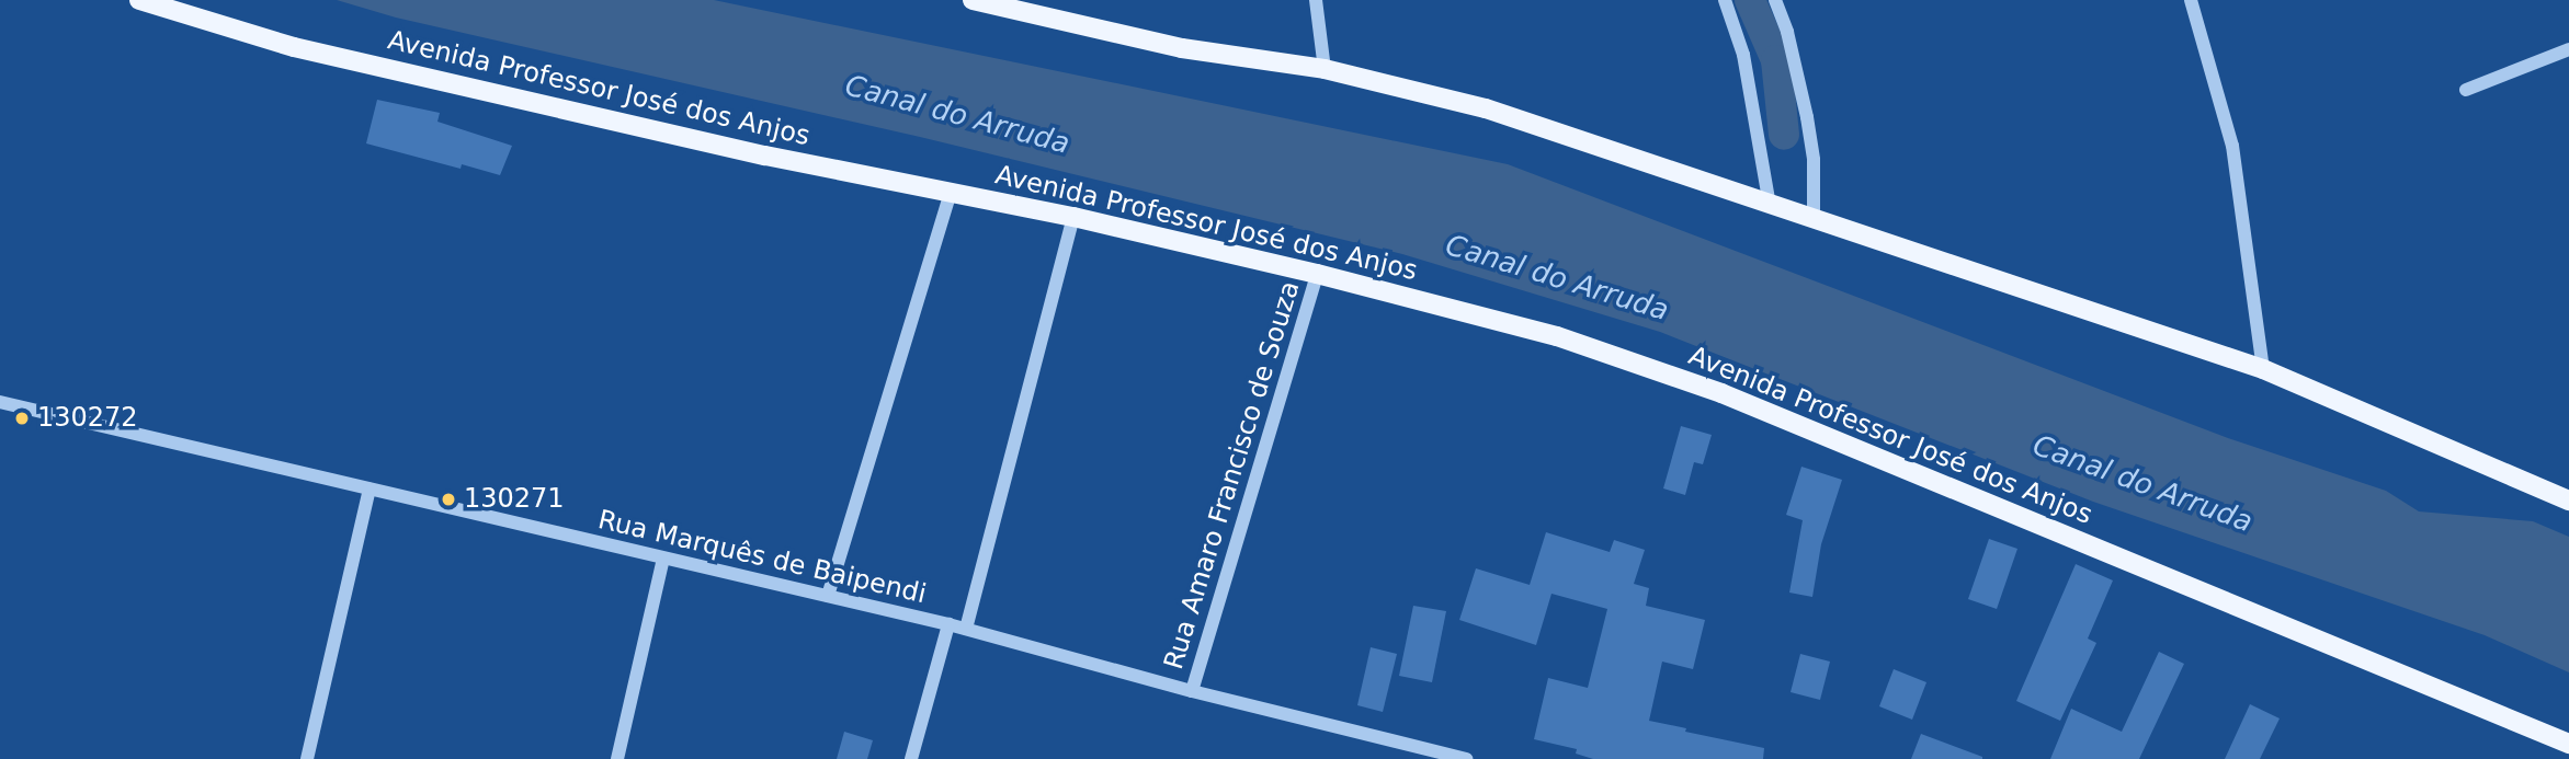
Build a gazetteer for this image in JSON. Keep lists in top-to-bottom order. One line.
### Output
{"streets":{"main road":["Avenida Professor José dos Anjos"],"street":["Rua Amaro Francisco de Souza","Rua Marquês de Baipendi"]},"crossings":[["Avenida Professor José dos Anjos","Rua Amaro Francisco de Souza"],["Rua Amaro Francisco de Souza","Rua Marquês de Baipendi"]],"water":["Canal do Arruda"],"places":["130272","130271"]}
